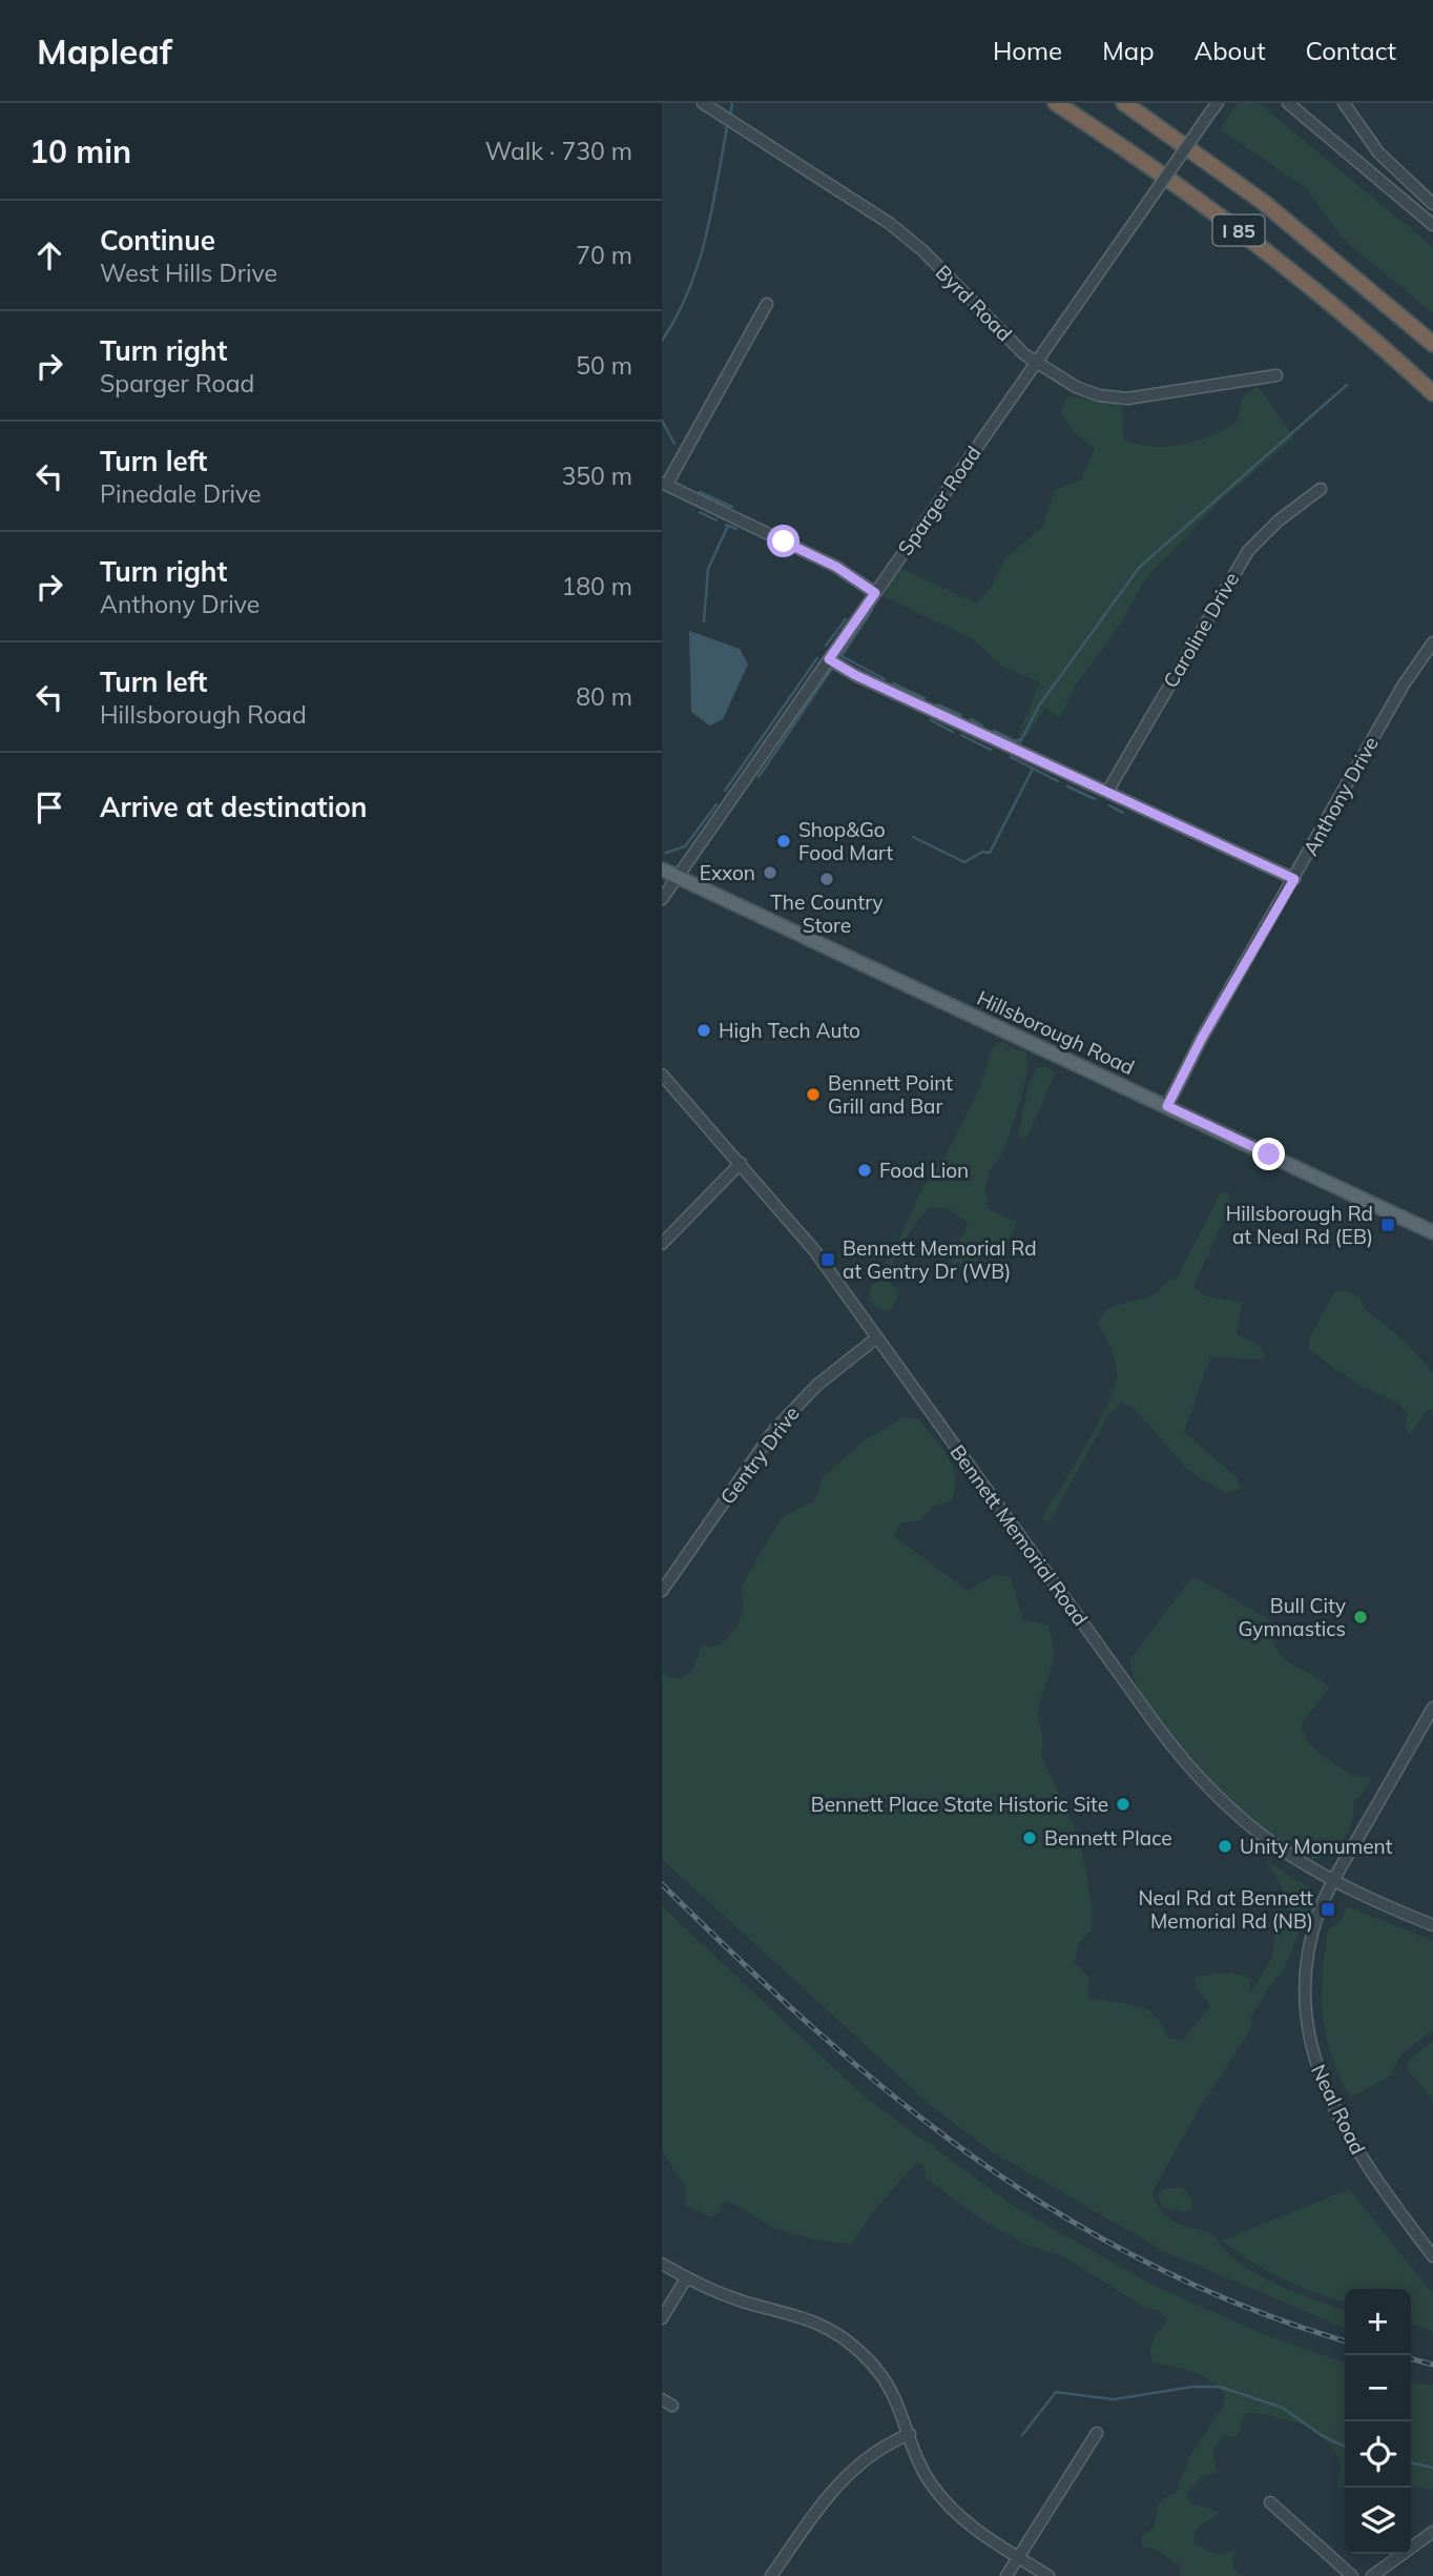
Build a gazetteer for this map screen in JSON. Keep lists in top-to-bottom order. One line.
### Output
{"streets":{"highway":["I 85"],"main road":["Hillsborough Road"],"street":["Byrd Road","Sparger Road","Caroline Drive","Anthony Drive","Gentry Drive","Bennett Memorial Road","Neal Road"]},"crossings":[["Byrd Road","Sparger Road"],["Sparger Road","Hillsborough Road"],["Anthony Drive","Hillsborough Road"],["Gentry Drive","Bennett Memorial Road"],["Bennett Memorial Road","Neal Road"]],"places":{"other":["Shop&Go Food Mart","Exxon","The Country Store","High Tech Auto","Bennett Point Grill and Bar","Food Lion","Bull City Gymnastics","Bennett Place State Historic Site","Bennett Place","Unity Monument"],"transit":["Hillsborough Rd at Neal Rd (EB)","Bennett Memorial Rd at Gentry Dr (WB)","Neal Rd at Bennett Memorial Rd (NB)"]},"page":{"header":"Mapleaf","nav":["Home","Map","About","Contact"],"heading":["10 min","Walk · 730 m"],"list":[["Continue","West Hills Drive","70 m"],["Turn right","Sparger Road","50 m"],["Turn left","Pinedale Drive","350 m"],["Turn right","Anthony Drive","180 m"],["Turn left","Hillsborough Road","80 m"],"Arrive at destination"],"map_buttons":["+","−"]}}
